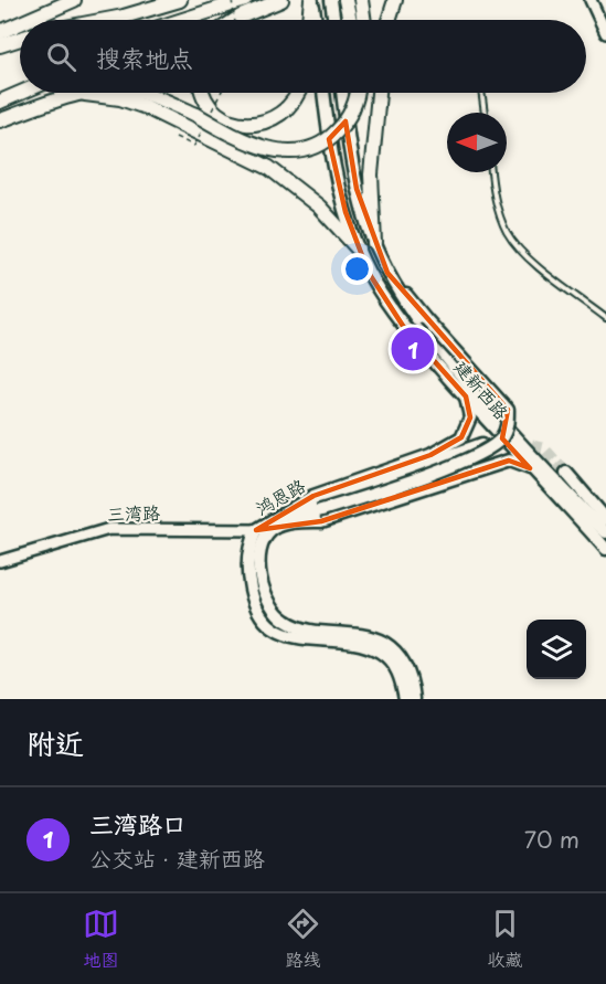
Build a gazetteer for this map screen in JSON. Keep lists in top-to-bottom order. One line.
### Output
{"streets":{"main road":["建新西路","鸿恩路"],"street":["三湾路"]},"crossings":[["建新西路","鸿恩路"],["鸿恩路","三湾路"]],"north":"left","page":{"search":"搜索地点","pins":"1","heading":"附近","list":[{"mark":"1","name":"三湾路口","note":"公交站 · 建新西路","value":"70 m"}],"nav":["地图","路线","收藏"]}}
